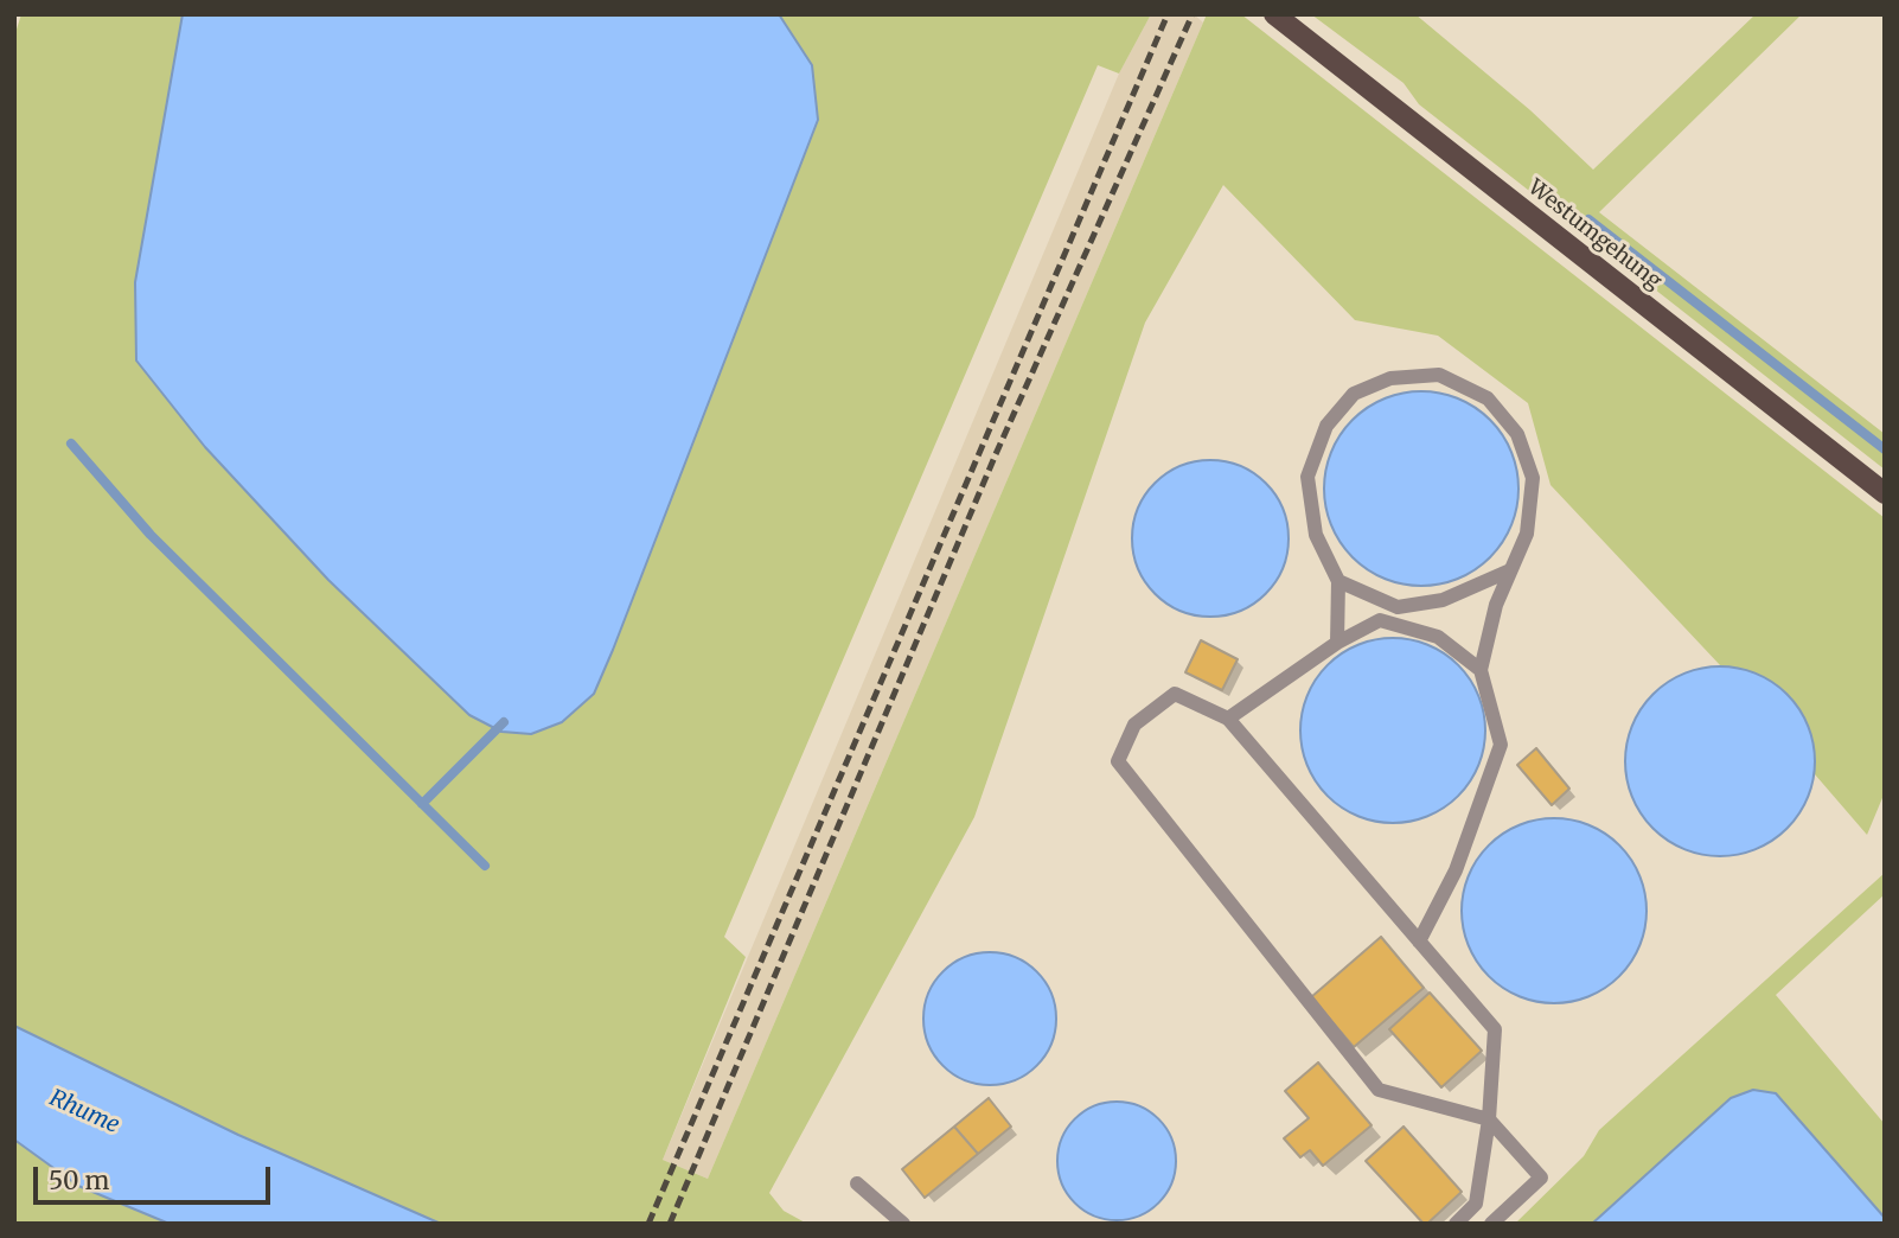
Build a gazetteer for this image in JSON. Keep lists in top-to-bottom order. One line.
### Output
{"streets":{"main road":["Westumgehung"]},"water":["Rhume"],"scale_bar":"50 m"}
